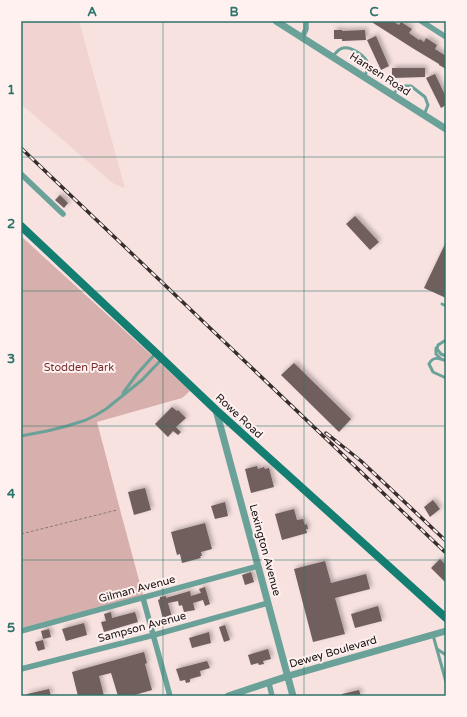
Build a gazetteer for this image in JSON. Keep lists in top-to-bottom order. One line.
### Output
{"streets":{"main road":["Rowe Road"],"street":["Hansen Road","Lexington Avenue","Gilman Avenue","Sampson Avenue","Dewey Boulevard"]},"crossings":[["Rowe Road","Lexington Avenue"],["Lexington Avenue","Gilman Avenue"],["Lexington Avenue","Sampson Avenue"],["Lexington Avenue","Dewey Boulevard"]],"parks":["Stodden Park"],"grid":{"columns":["A","B","C"],"rows":["1","2","3","4","5"]}}
